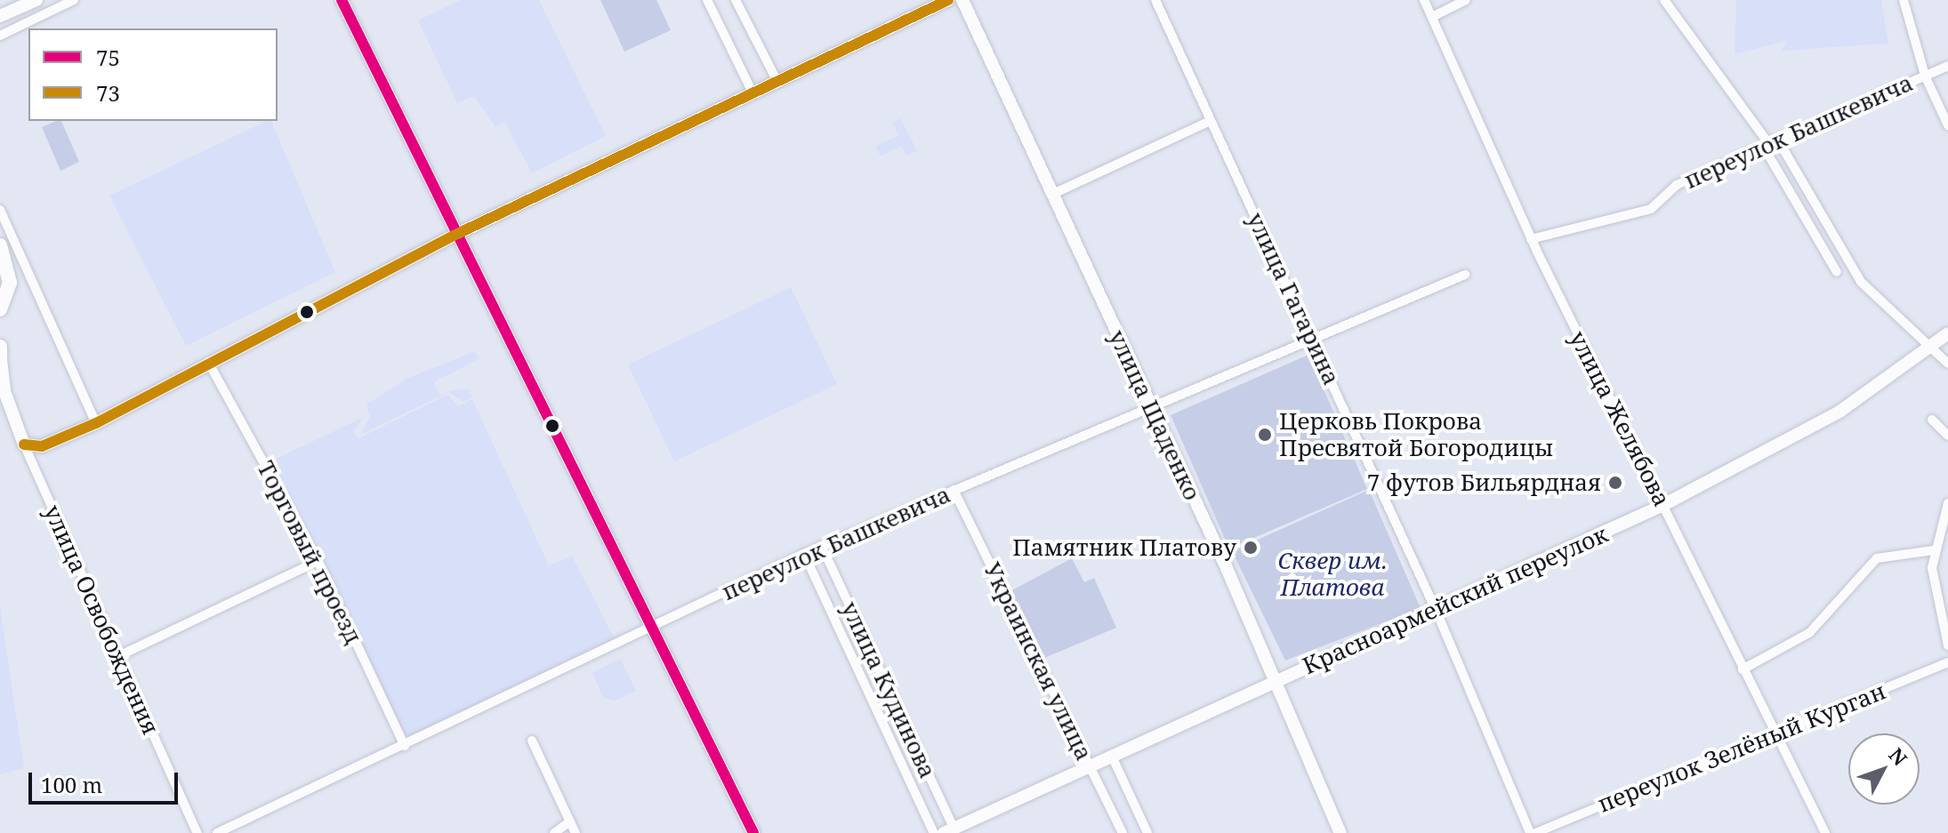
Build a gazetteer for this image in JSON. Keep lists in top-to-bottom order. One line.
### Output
{"streets":{"street":["переулок Башкевича","улица Гагарина","улица Щаденко","улица Желябова","Торговый проезд","Красноармейский переулок","улица Освобождения","Украинская улица","улица Кудинова","переулок Зелёный Курган"]},"crossings":[["переулок Башкевича","улица Гагарина"],["переулок Башкевича","улица Щаденко"],["переулок Башкевича","улица Желябова"],["переулок Башкевича","Торговый проезд"],["переулок Башкевича","Украинская улица"],["переулок Башкевича","улица Кудинова"],["улица Гагарина","Красноармейский переулок"],["улица Щаденко","Красноармейский переулок"],["улица Желябова","Красноармейский переулок"],["улица Желябова","переулок Зелёный Курган"],["Красноармейский переулок","Украинская улица"],["Красноармейский переулок","улица Кудинова"]],"parks":["Сквер им. Платова"],"places":["Церковь Покрова Пресвятой Богородицы","7 футов Бильярдная","Памятник Платову"],"lines":["transit line 75","transit line 73"],"legend":["75","73"],"scale_bar":"100 m","north":"top right"}
